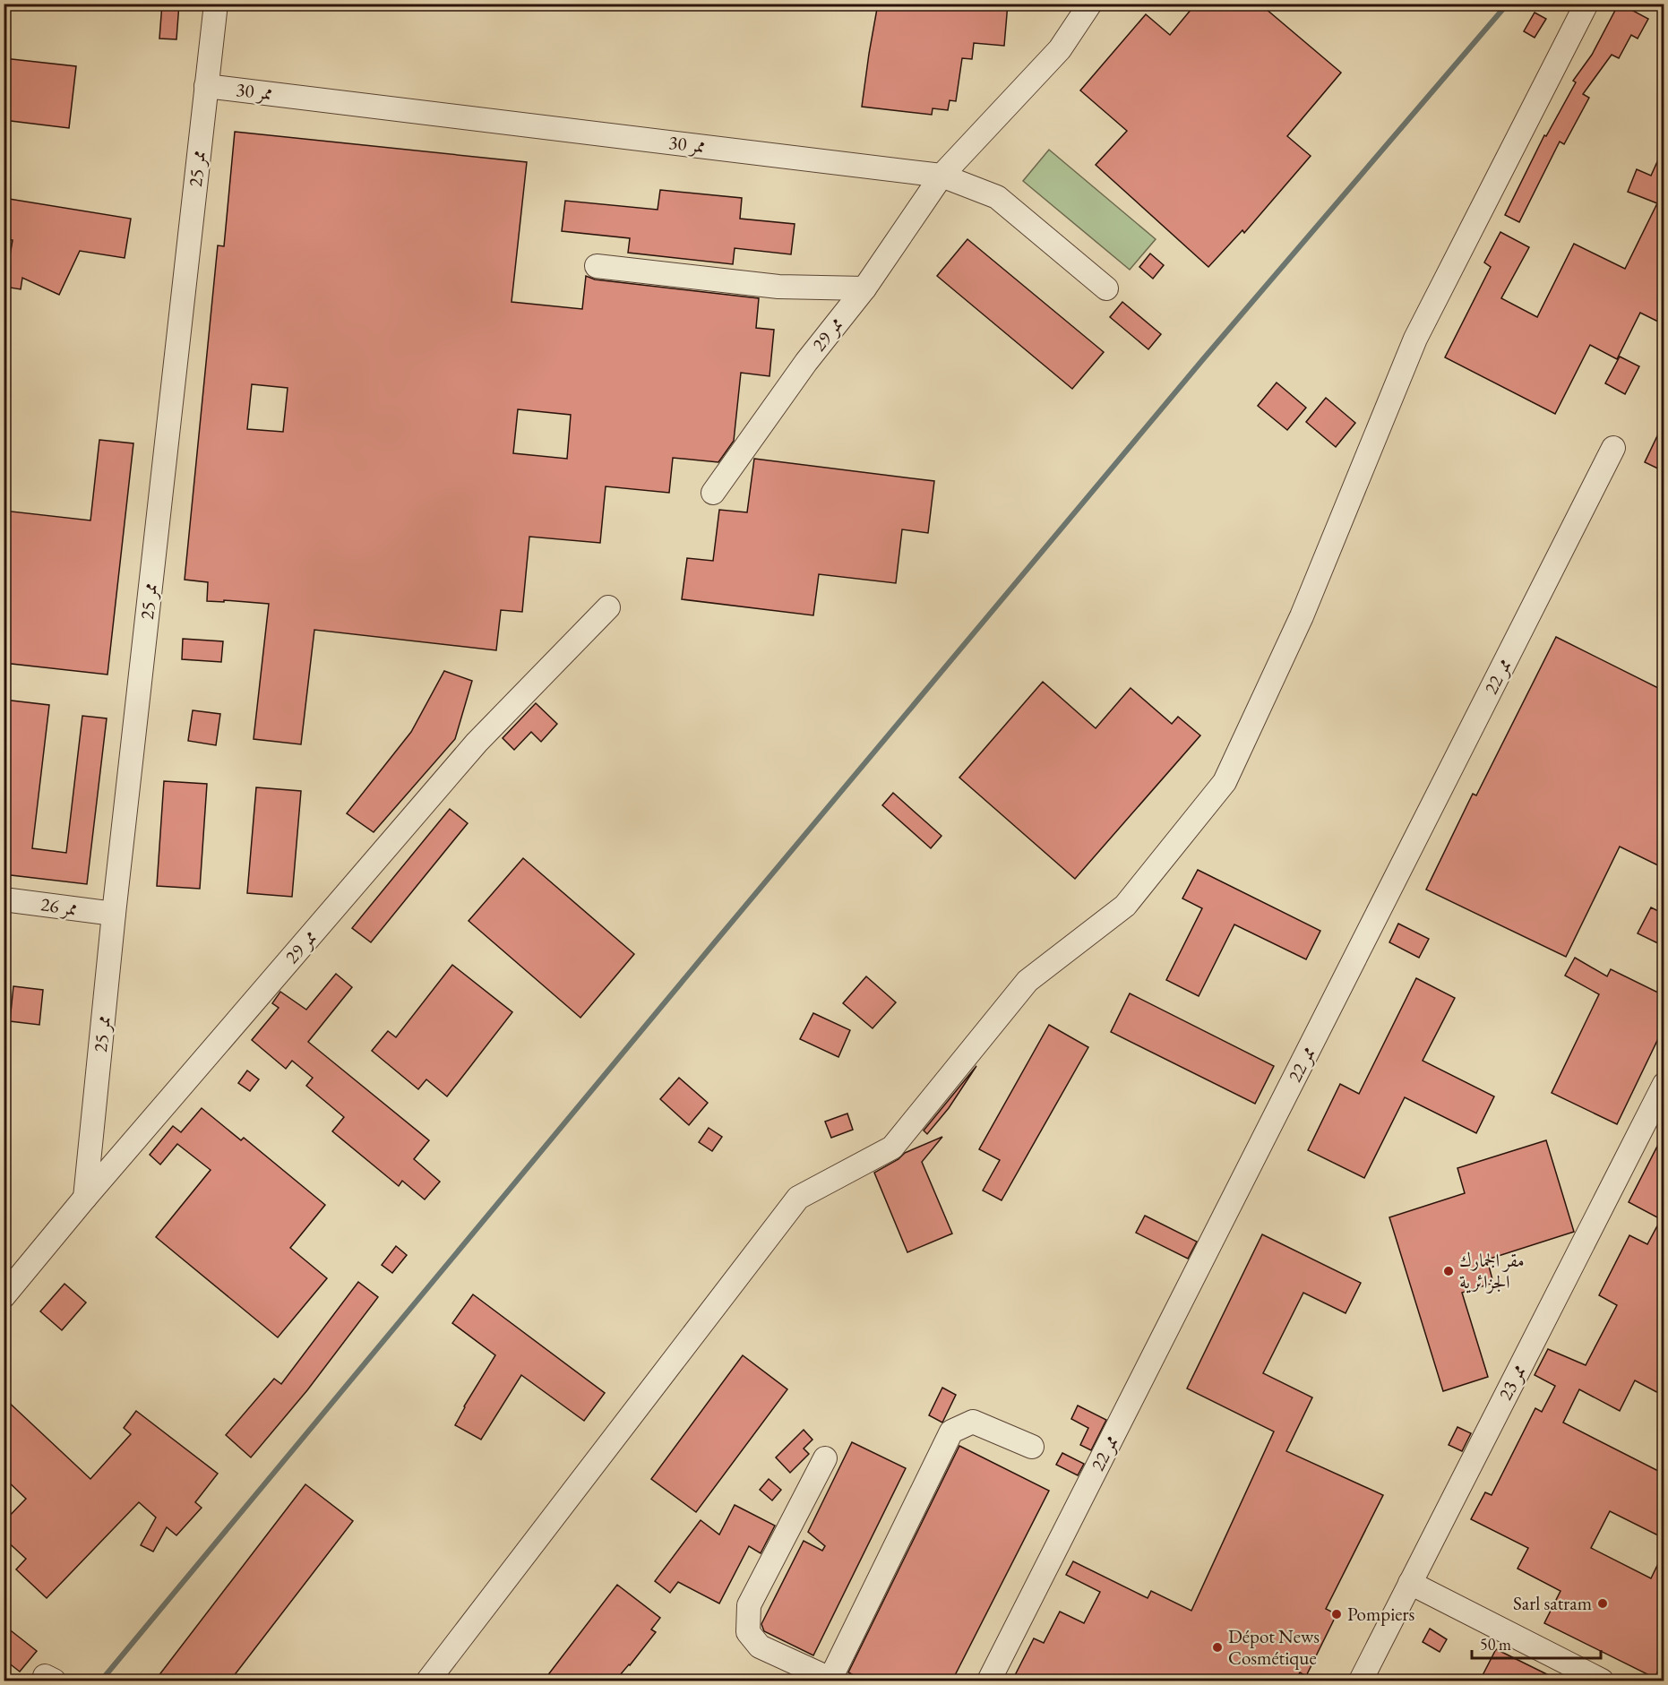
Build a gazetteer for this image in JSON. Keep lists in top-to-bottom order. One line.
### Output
{"streets":{"lane":["ممر 30","ممر 25","ممر 29","ممر 22","ممر 26","ممر 23"]},"crossings":[["ممر 30","ممر 25"],["ممر 30","ممر 29"],["ممر 25","ممر 29"],["ممر 25","ممر 26"]],"places":["مقر الجمارك الجزائرية","Sarl satram","Pompiers","Dépot News Cosmétique"],"scale_bar":"50 m"}
